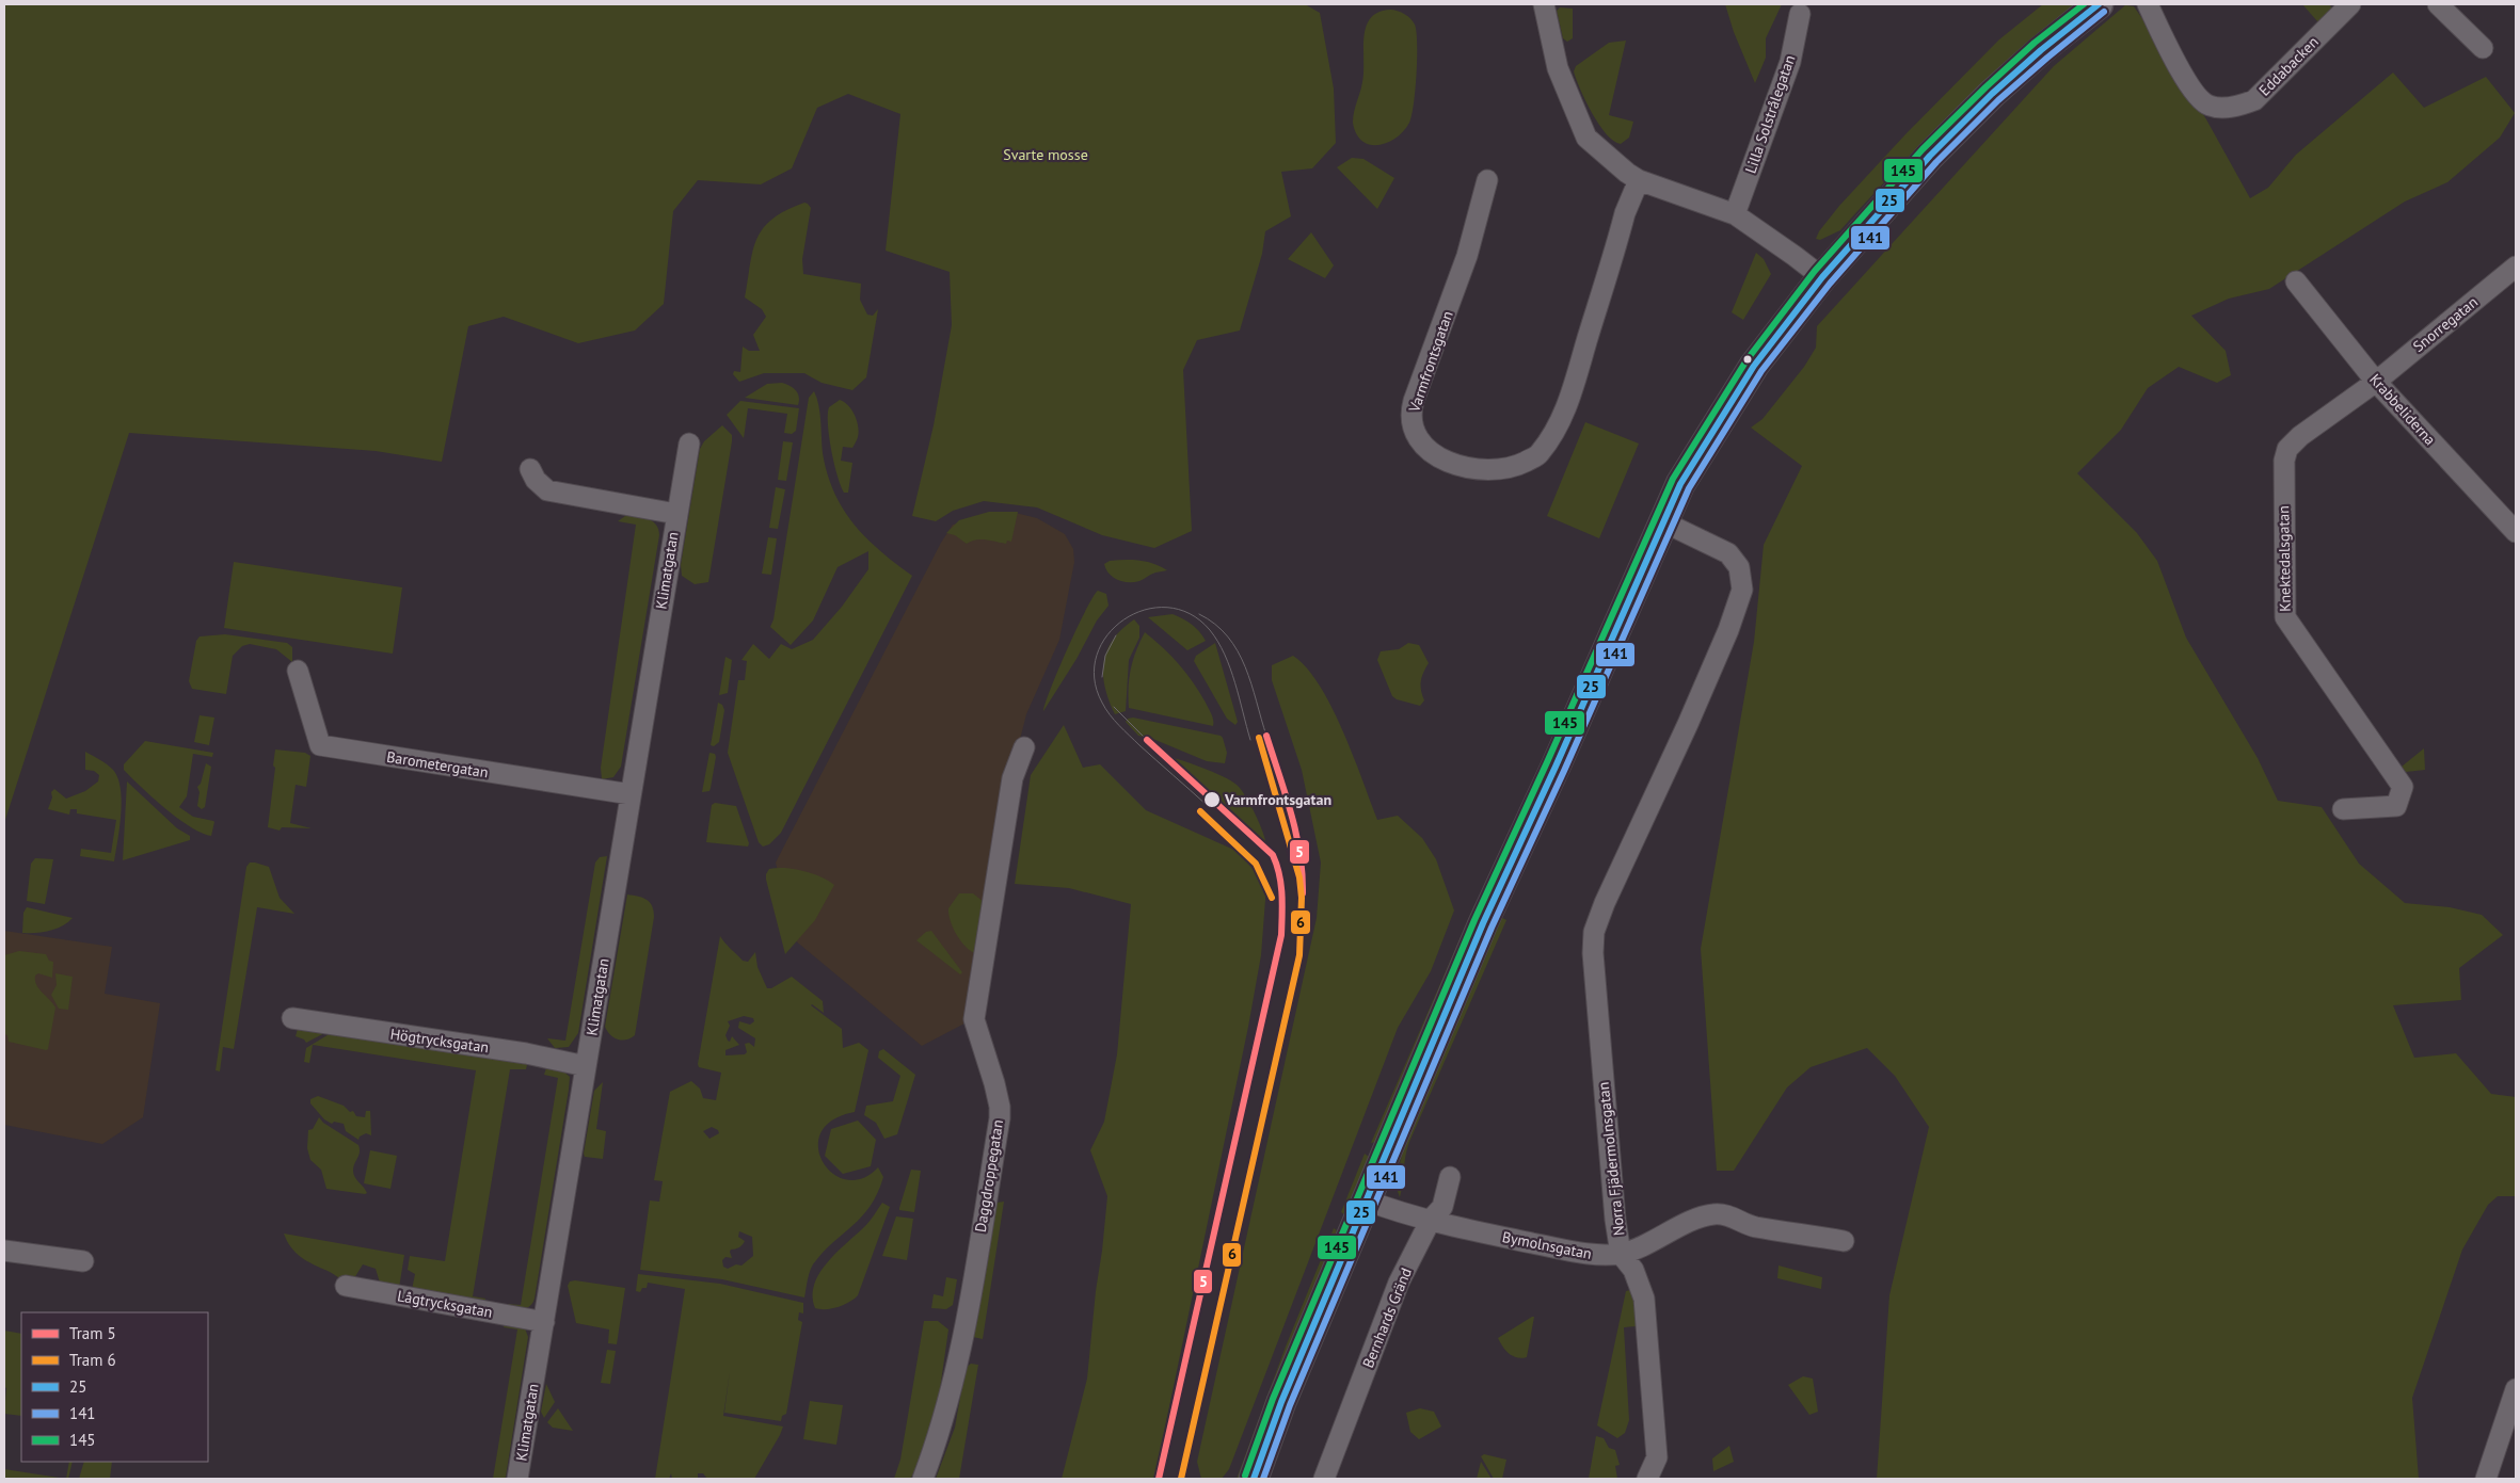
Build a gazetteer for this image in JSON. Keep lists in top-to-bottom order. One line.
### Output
{"streets":{"street":["Eddabacken","Lilla Solstrålegatan","Snorregatan","Varmfrontsgatan","Krabbeliderna","Knektedalsgatan","Klimatgatan","Barometergatan","Högtrycksgatan","Norra Fjädermolnsgatan","Daggdroppegatan","Bymolnsgatan","Lågtrycksgatan","Bernhards Gränd"]},"crossings":[["Snorregatan","Krabbeliderna"],["Snorregatan","Knektedalsgatan"],["Krabbeliderna","Knektedalsgatan"],["Klimatgatan","Barometergatan"],["Klimatgatan","Högtrycksgatan"],["Klimatgatan","Lågtrycksgatan"],["Norra Fjädermolnsgatan","Bymolnsgatan"],["Bymolnsgatan","Bernhards Gränd"]],"parks":["Svarte mosse"],"places":["Varmfrontsgatan"],"lines":["transit line 25","transit line 145","transit line 141","tram line 5","tram line 6"],"legend":["Tram 5","Tram 6","25","141","145"]}
